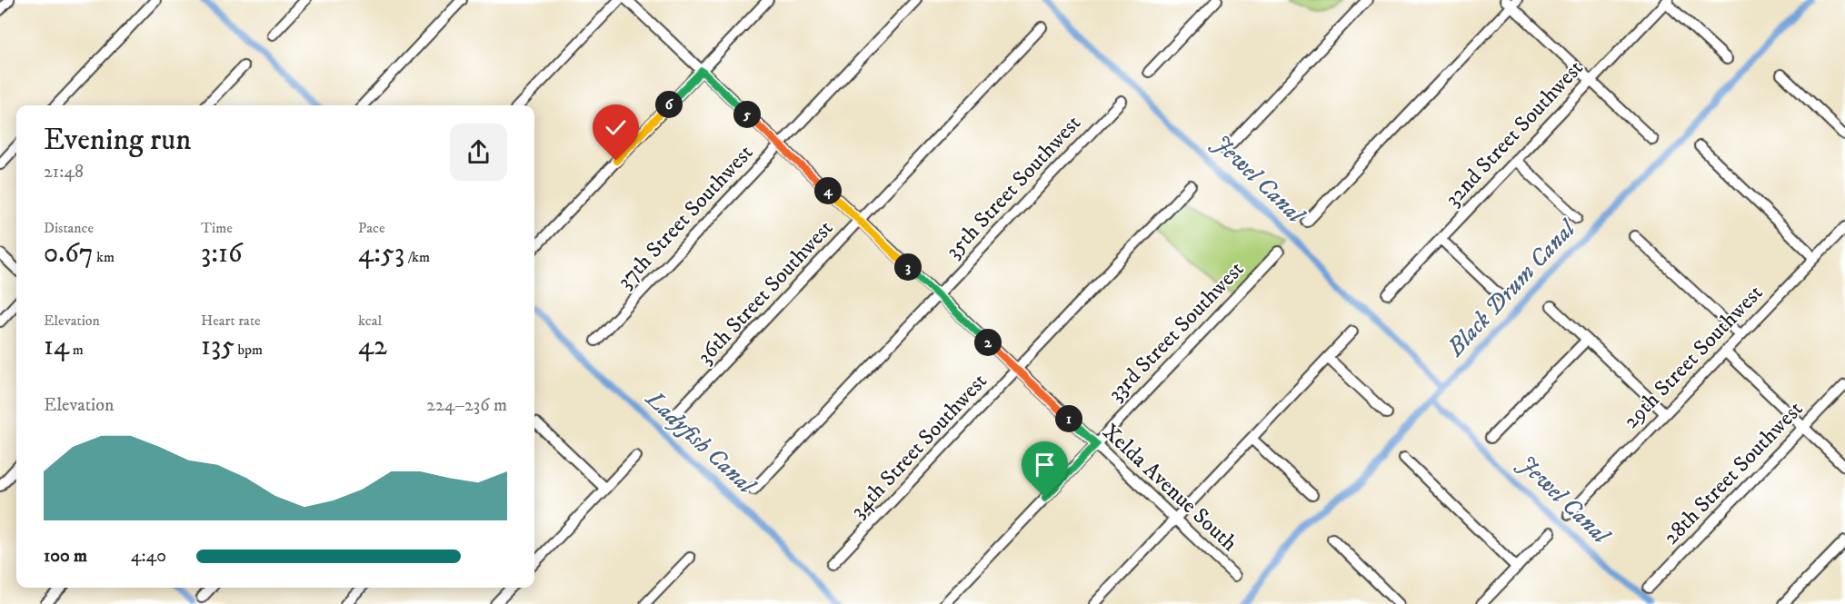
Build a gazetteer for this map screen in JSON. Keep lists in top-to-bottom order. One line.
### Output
{"streets":{"street":["32nd Street Southwest","35th Street Southwest","37th Street Southwest","36th Street Southwest","33rd Street Southwest","29th Street Southwest","34th Street Southwest","28th Street Southwest","Xelda Avenue South"]},"crossings":[["35th Street Southwest","Xelda Avenue South"],["37th Street Southwest","Xelda Avenue South"],["36th Street Southwest","Xelda Avenue South"],["33rd Street Southwest","Xelda Avenue South"],["34th Street Southwest","Xelda Avenue South"]],"water":["Jewel Canal","Black Drum Canal","Ladyfish Canal"],"page":{"pins":["6","5","4","3","2","1"],"heading":["Evening run","21:48"],"stats":[["Distance","0.67 km"],["Time","3:16"],["Pace","4:53 /km"],["Elevation","14 m"],["Heart rate","135 bpm"],["kcal","42"]],"chart":["Elevation","224–236 m"],"list":[{"name":"100 m","note":"4:40"}]}}
